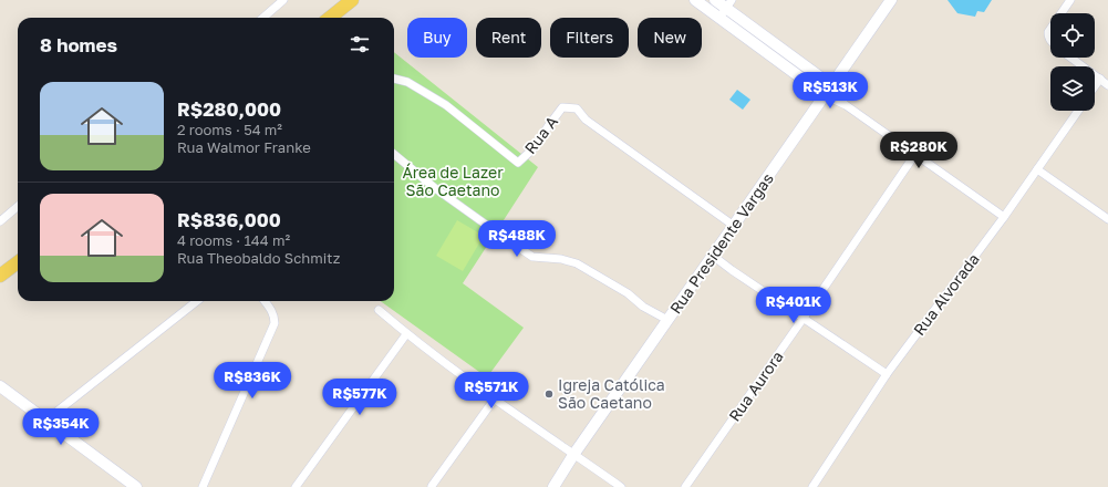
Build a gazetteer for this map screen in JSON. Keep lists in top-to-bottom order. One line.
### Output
{"streets":{"main road":["Rua Presidente Vargas"],"street":["Rua A","Rua Alvorada","Rua Aurora"]},"crossings":[["Rua A","Rua Presidente Vargas"]],"parks":["Área de Lazer São Caetano"],"places":["Igreja Católica São Caetano"],"page":{"chip":["Buy","Rent","Filters","New"],"heading":"8 homes","list":[{"name":"R$280,000","note":"2 rooms · 54 m² · Rua Walmor Franke"},{"name":"R$836,000","note":"4 rooms · 144 m² · Rua Theobaldo Schmitz"}],"price":["R$513K","R$280K","R$488K","R$401K","R$836K","R$571K","R$577K","R$354K"]}}
